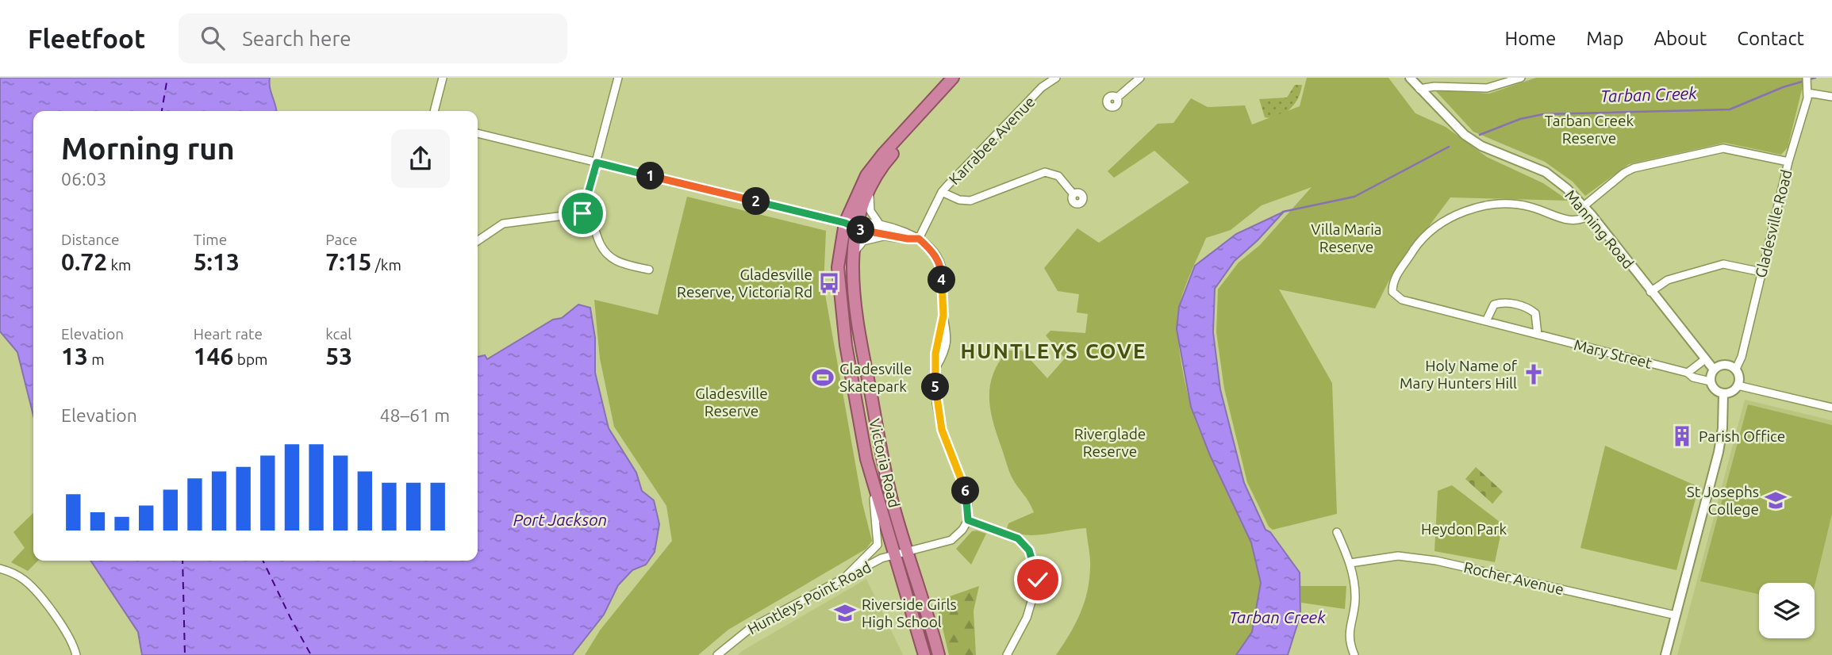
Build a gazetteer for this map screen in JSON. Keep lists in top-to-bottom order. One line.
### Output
{"streets":{"highway":["Victoria Road"],"street":["Karrabee Avenue","Gladesville Road","Manning Road","Mary Street","Rocher Avenue","Huntleys Point Road"]},"crossings":[["Gladesville Road","Manning Road"],["Gladesville Road","Mary Street"],["Manning Road","Mary Street"],["Victoria Road","Huntleys Point Road"]],"districts":["HUNTLEYS COVE"],"water":["Tarban Creek","Port Jackson"],"parks":["Tarban Creek Reserve","Villa Maria Reserve","Gladesville Reserve","Riverglade Reserve","Heydon Park"],"places":{"bus stop":["Gladesville Reserve, Victoria Rd"],"church":["Holy Name of Mary Hunters Hill"],"sports":["Gladesville Skatepark"],"building":["Parish Office"],"school or university":["St Josephs College","Riverside Girls High School"]},"page":{"header":"Fleetfoot","search":"Search here","nav":["Home","Map","About","Contact"],"heading":["Morning run","06:03"],"pins":["1","2","3","4","5","6"],"stats":[["Distance","0.72 km"],["Time","5:13"],["Pace","7:15 /km"],["Elevation","13 m"],["Heart rate","146 bpm"],["kcal","53"]],"chart":["Elevation","48–61 m"]}}
